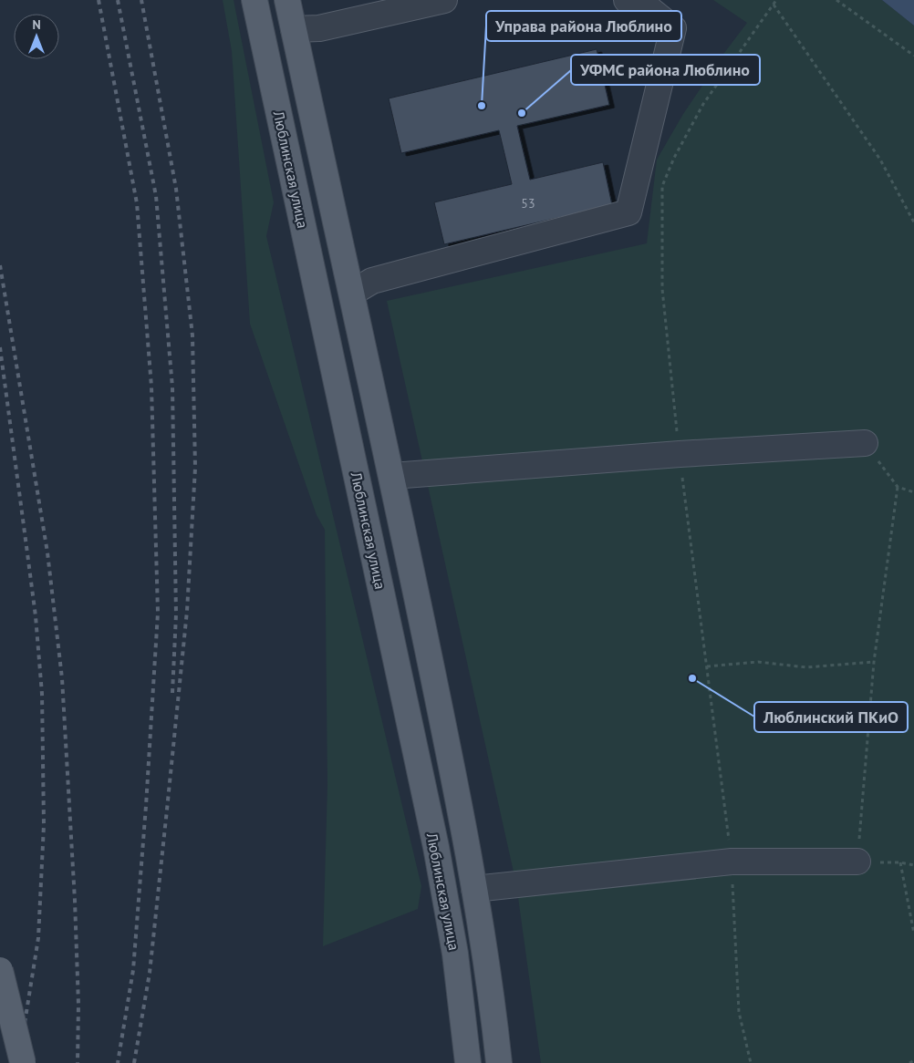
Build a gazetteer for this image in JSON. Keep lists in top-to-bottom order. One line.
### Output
{"streets":{"main road":["Люблинская улица"]},"places":["Управа района Люблино","УФМС района Люблино","Люблинский ПКиО"],"house_numbers":["53"],"north":"top"}
